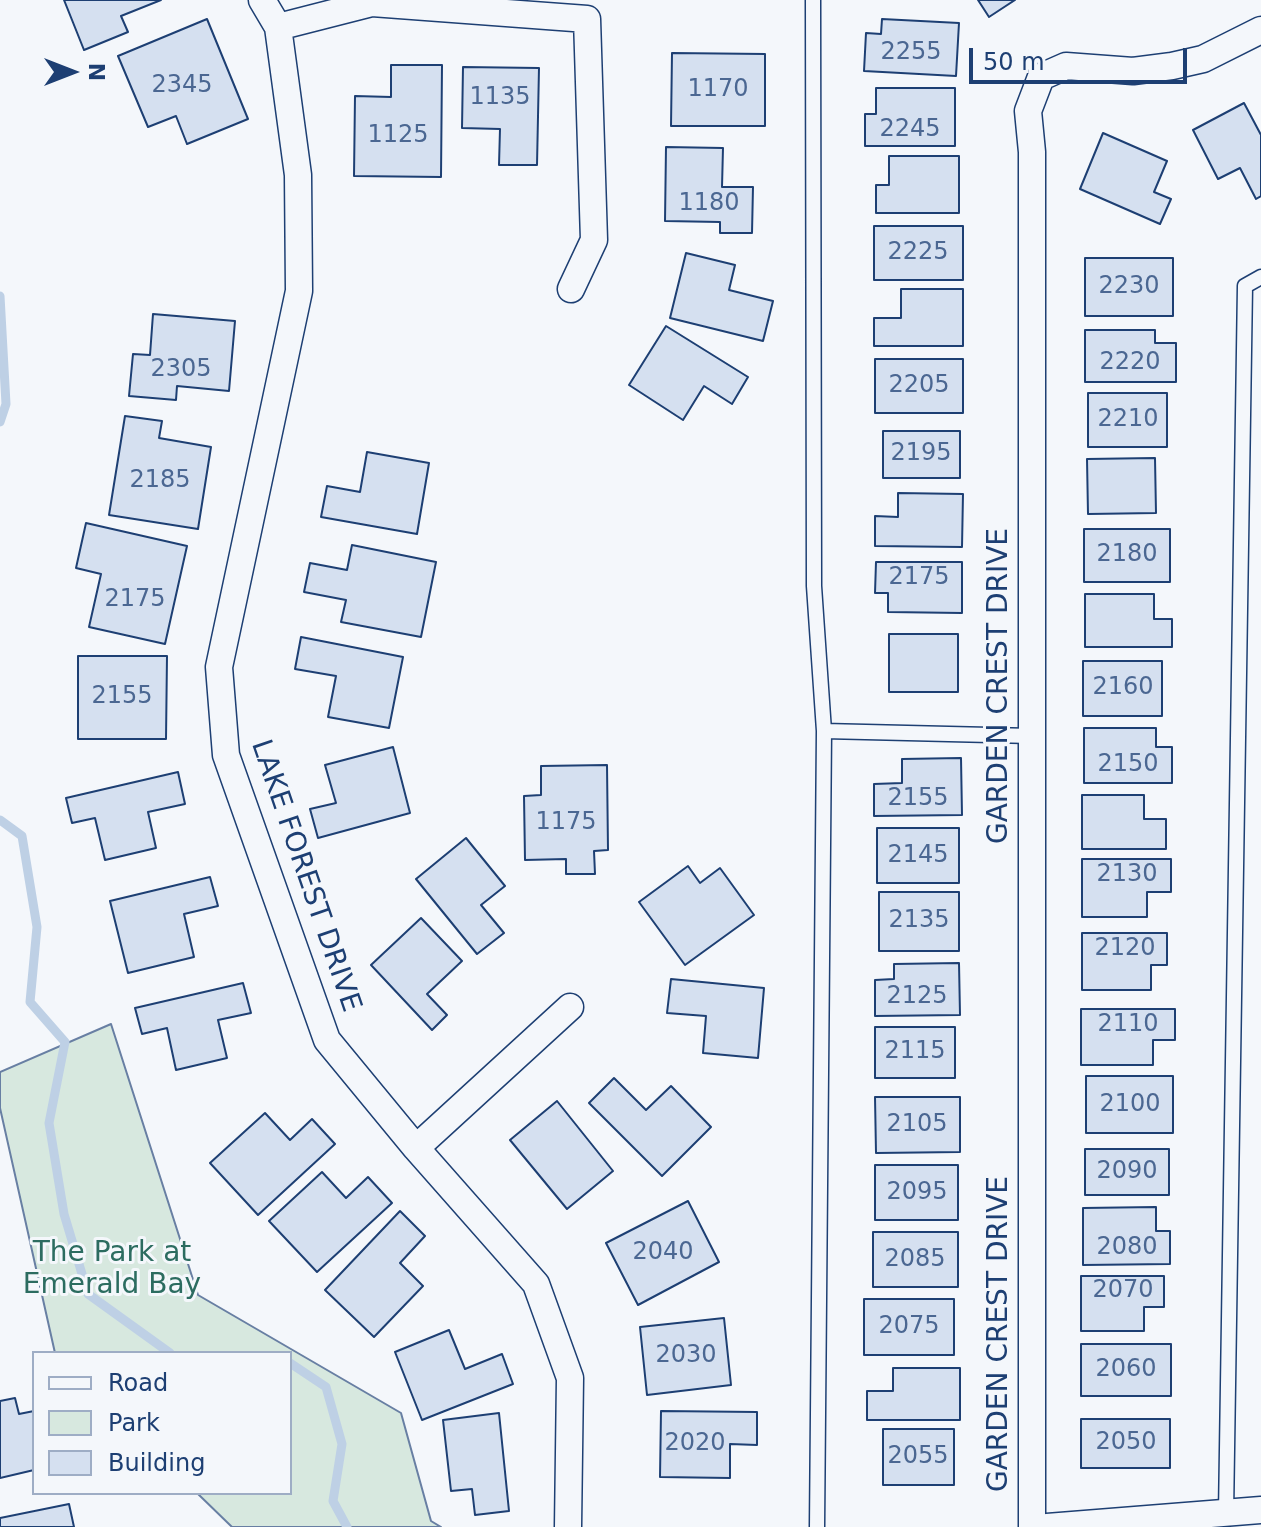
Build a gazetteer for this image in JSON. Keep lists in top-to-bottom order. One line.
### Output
{"streets":{"street":["GARDEN CREST DRIVE","LAKE FOREST DRIVE"]},"parks":["The Park at Emerald Bay"],"house_numbers":["2255","2345","1170","1135","2245","1125","1180","2225","2230","2220","2305","2205","2210","2195","2185","2180","2175","2175","2160","2155","2150","2155","1175","2145","2130","2135","2120","2125","2110","2115","2100","2105","2090","2095","2080","2040","2085","2070","2075","2030","2060","2050","2020","2055"],"legend":["Road","Park","Building"],"scale_bar":"50 m","north":"right"}
